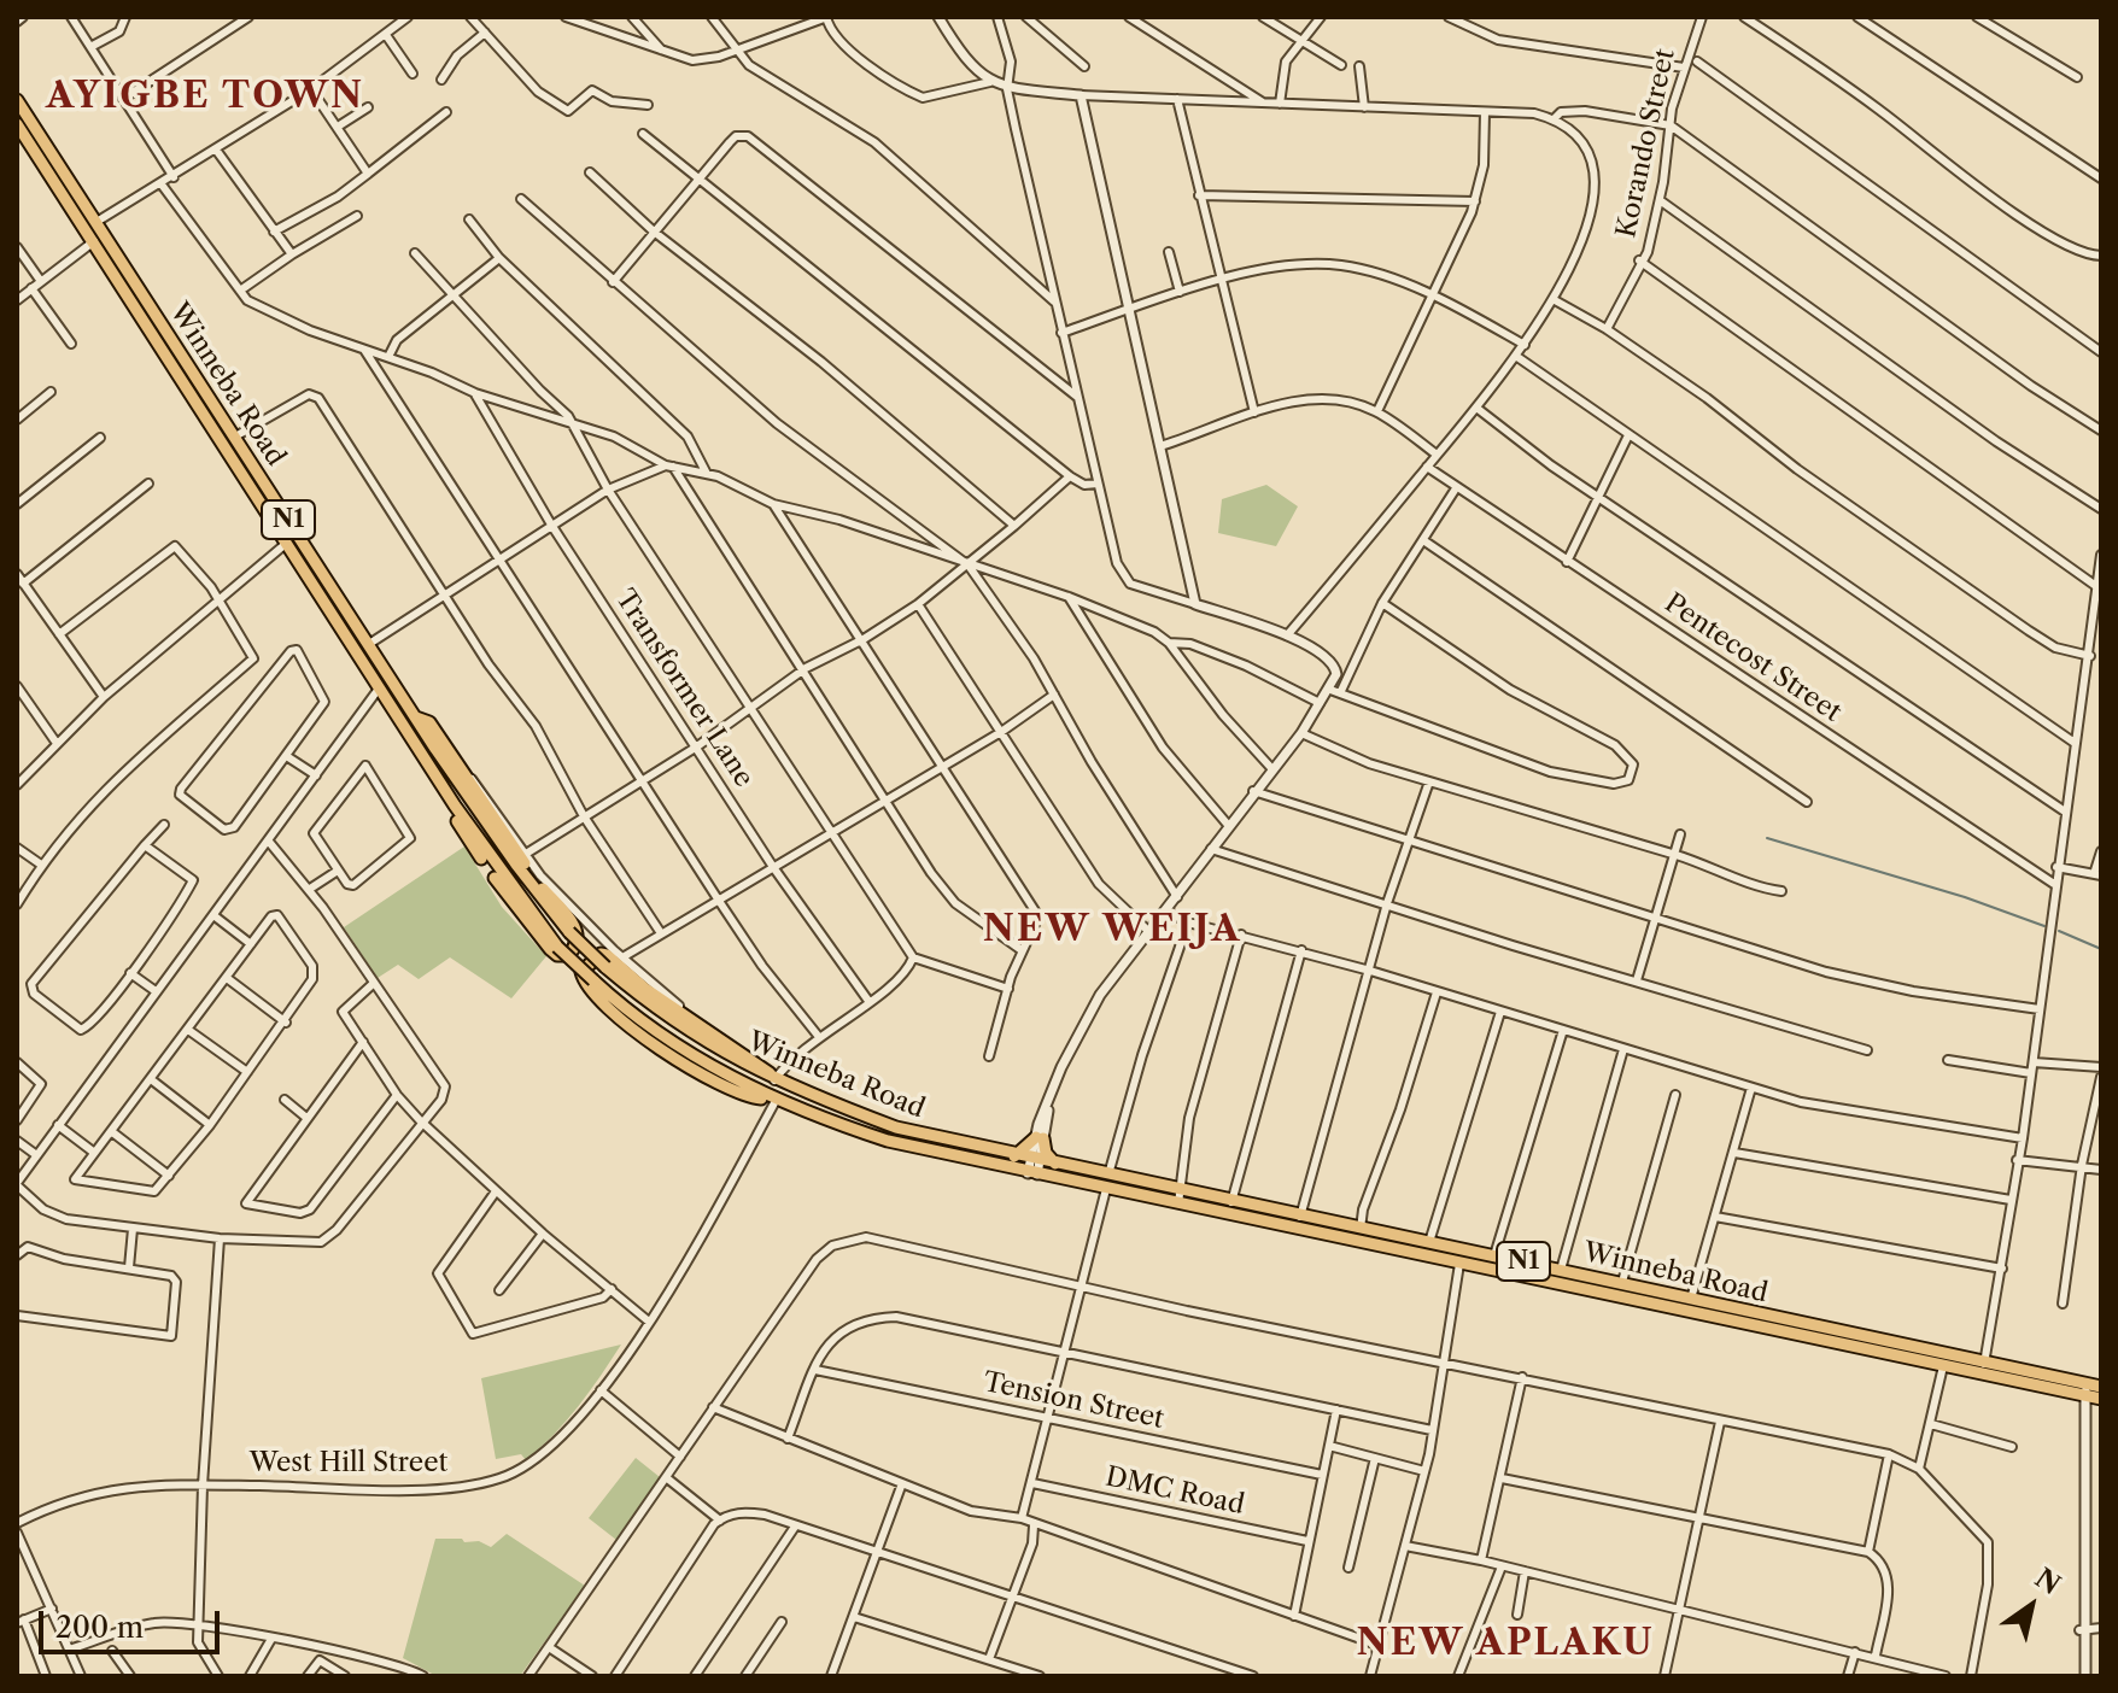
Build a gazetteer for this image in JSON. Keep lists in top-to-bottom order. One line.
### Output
{"streets":{"highway":["Winneba Road","N1"],"street":["Korando Street","Pentecost Street","Transformer Lane","Tension Street","West Hill Street","DMC Road"]},"crossings":[["Winneba Road","West Hill Street"]],"districts":["AYIGBE TOWN","NEW WEIJA","NEW APLAKU"],"scale_bar":"200 m","north":"top right"}
